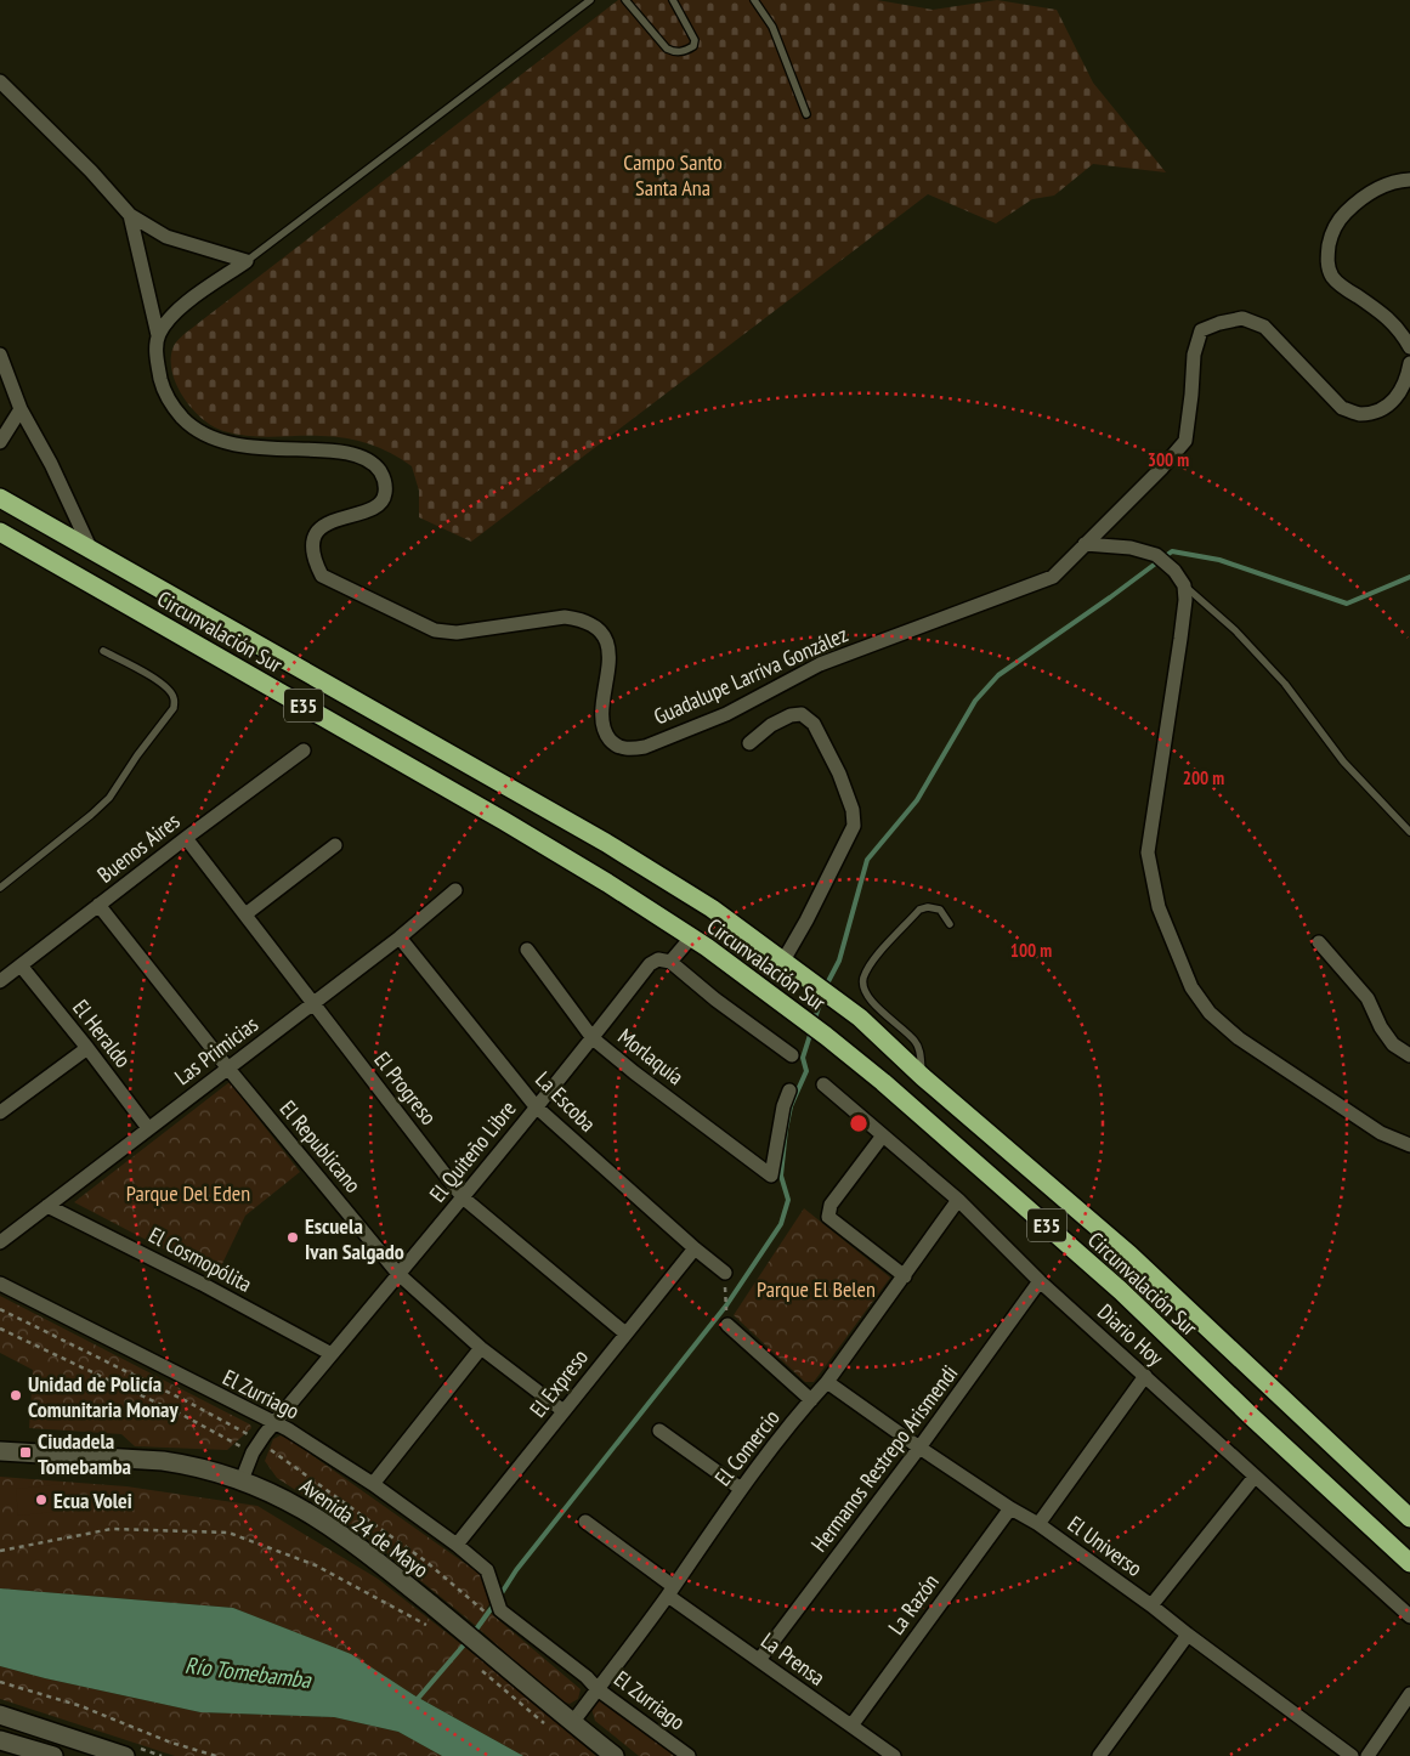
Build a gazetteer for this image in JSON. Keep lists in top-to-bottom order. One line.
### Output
{"streets":{"highway":["Circunvalación Sur","E35"],"main road":["Avenida 24 de Mayo"],"street":["Guadalupe Larriva González","Buenos Aires","El Heraldo","Las Primicias","Morlaquía","El Progreso","La Escoba","El Republicano","El Quiteño Libre","El Cosmopólita","Diario Hoy","El Expreso","El Zurriago","El Comercio","Hermanos Restrepo Arismendi","El Universo","La Razón","La Prensa"]},"crossings":[["Buenos Aires","El Heraldo"],["Buenos Aires","El Progreso"],["Buenos Aires","El Republicano"],["El Heraldo","Las Primicias"],["Las Primicias","El Progreso"],["Las Primicias","La Escoba"],["Las Primicias","El Republicano"],["Las Primicias","El Cosmopólita"],["Morlaquía","El Quiteño Libre"],["El Progreso","El Quiteño Libre"],["El Progreso","El Expreso"],["La Escoba","El Quiteño Libre"],["La Escoba","El Expreso"],["El Republicano","El Quiteño Libre"],["El Republicano","El Expreso"],["El Quiteño Libre","El Cosmopólita"],["El Quiteño Libre","El Zurriago"],["El Quiteño Libre","Avenida 24 de Mayo"],["Diario Hoy","El Comercio"],["Diario Hoy","Hermanos Restrepo Arismendi"],["El Expreso","El Zurriago"],["El Zurriago","El Comercio"],["El Comercio","Avenida 24 de Mayo"],["El Comercio","El Universo"],["El Comercio","La Prensa"],["Hermanos Restrepo Arismendi","El Universo"],["Hermanos Restrepo Arismendi","La Prensa"],["El Universo","La Razón"],["La Razón","La Prensa"]],"water":["Río Tomebamba"],"parks":["Campo Santo Santa Ana","Parque Del Eden","Parque El Belen"],"places":{"other":["Escuela Ivan Salgado","Unidad de Policía Comunitaria Monay","Ecua Volei"],"transit":["Ciudadela Tomebamba"]},"rings":["300 m","200 m","100 m"]}
